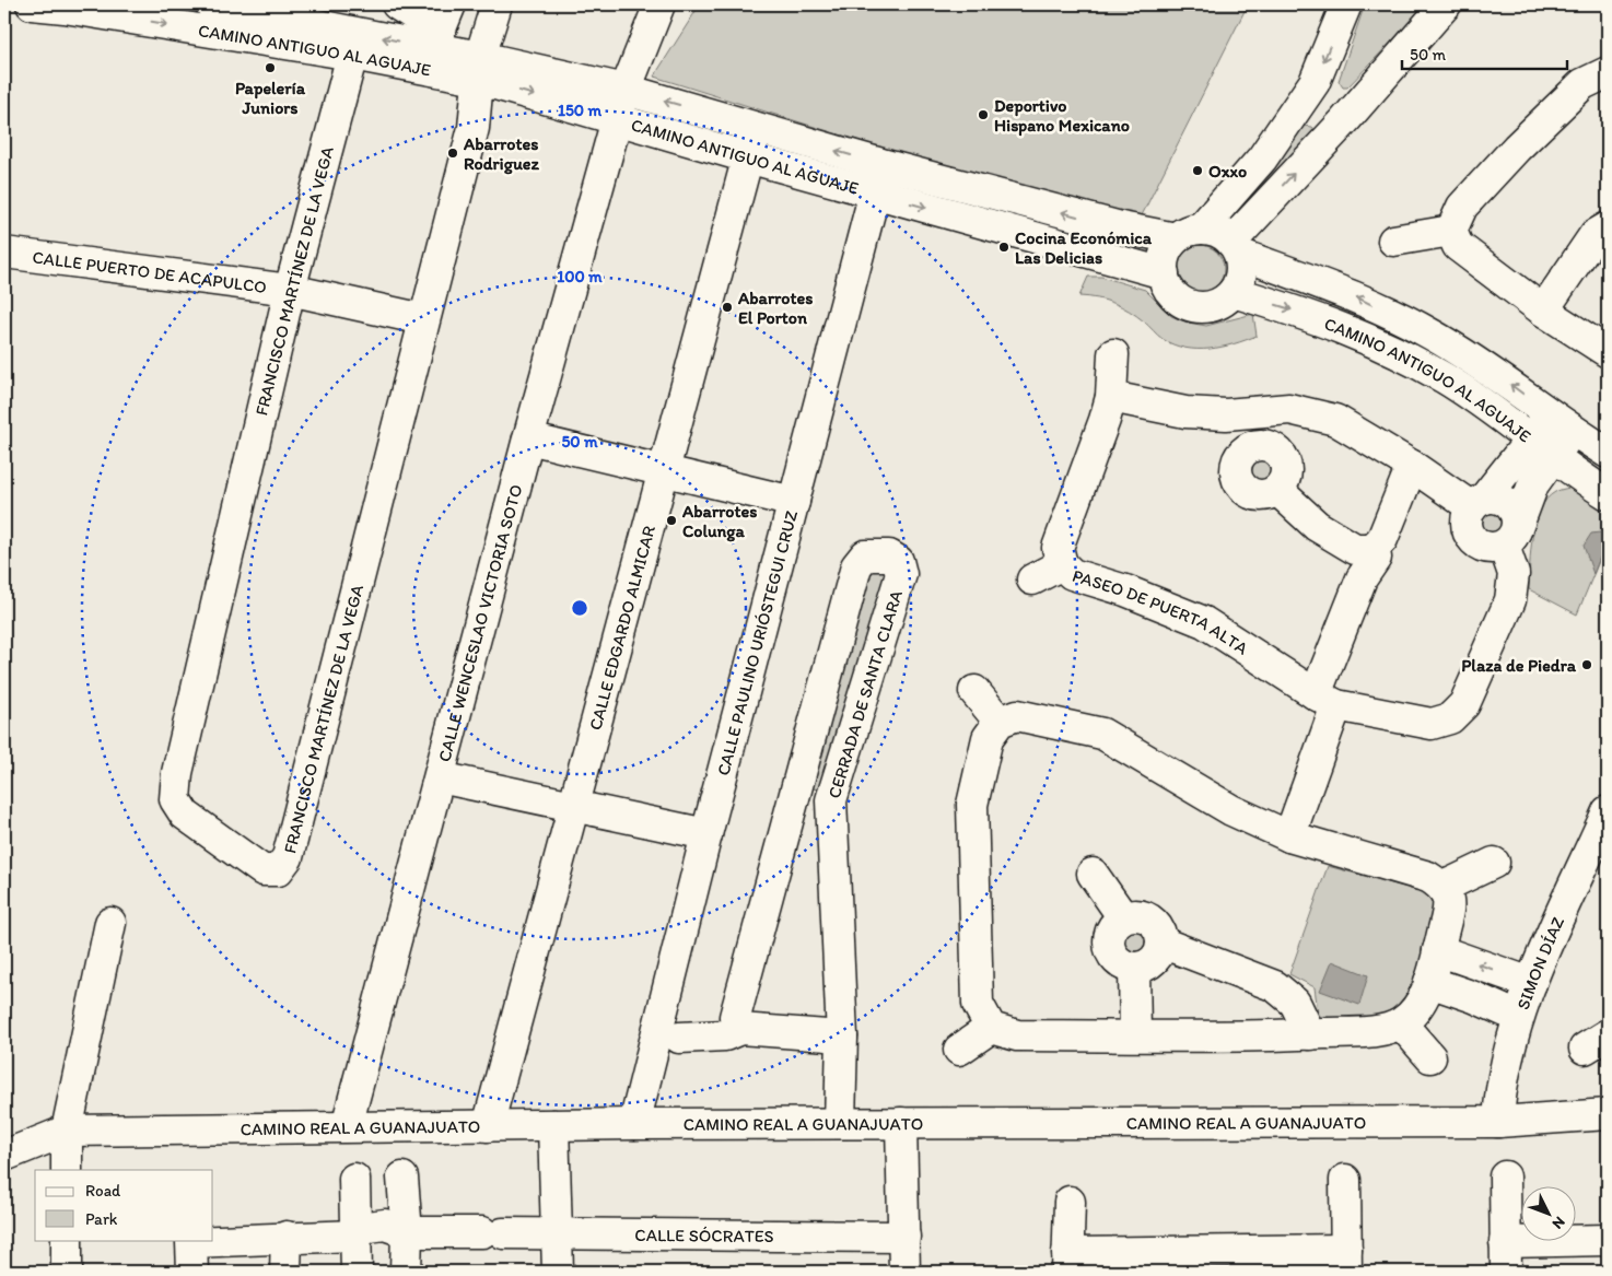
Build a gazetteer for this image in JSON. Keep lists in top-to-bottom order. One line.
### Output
{"streets":{"street":["CAMINO ANTIGUO AL AGUAJE","CALLE PUERTO DE ACAPULCO","FRANCISCO MARTÍNEZ DE LA VEGA","PASEO DE PUERTA ALTA","CALLE WENCESLAO VICTORIA SOTO","CALLE EDGARDO ALMICAR","CALLE PAULINO URIÓSTEGUI CRUZ","CERRADA DE SANTA CLARA","SIMON DÍAZ","CAMINO REAL A GUANAJUATO","CALLE SÓCRATES"]},"crossings":[["CAMINO ANTIGUO AL AGUAJE","FRANCISCO MARTÍNEZ DE LA VEGA"],["CAMINO ANTIGUO AL AGUAJE","CALLE WENCESLAO VICTORIA SOTO"],["CAMINO ANTIGUO AL AGUAJE","CALLE EDGARDO ALMICAR"],["CAMINO ANTIGUO AL AGUAJE","CALLE PAULINO URIÓSTEGUI CRUZ"],["CALLE PUERTO DE ACAPULCO","FRANCISCO MARTÍNEZ DE LA VEGA"],["CALLE WENCESLAO VICTORIA SOTO","CAMINO REAL A GUANAJUATO"],["CALLE EDGARDO ALMICAR","CAMINO REAL A GUANAJUATO"],["CALLE PAULINO URIÓSTEGUI CRUZ","CAMINO REAL A GUANAJUATO"],["CERRADA DE SANTA CLARA","CAMINO REAL A GUANAJUATO"],["SIMON DÍAZ","CAMINO REAL A GUANAJUATO"]],"places":["Papelería Juniors","Deportivo Hispano Mexicano","Abarrotes Rodriguez","Oxxo","Cocina Económica Las Delicias","Abarrotes El Porton","Abarrotes Colunga","Plaza de Piedra"],"legend":["Road","Park"],"scale_bar":"50 m","north":"bottom right","rings":["150 m","100 m","50 m"]}
